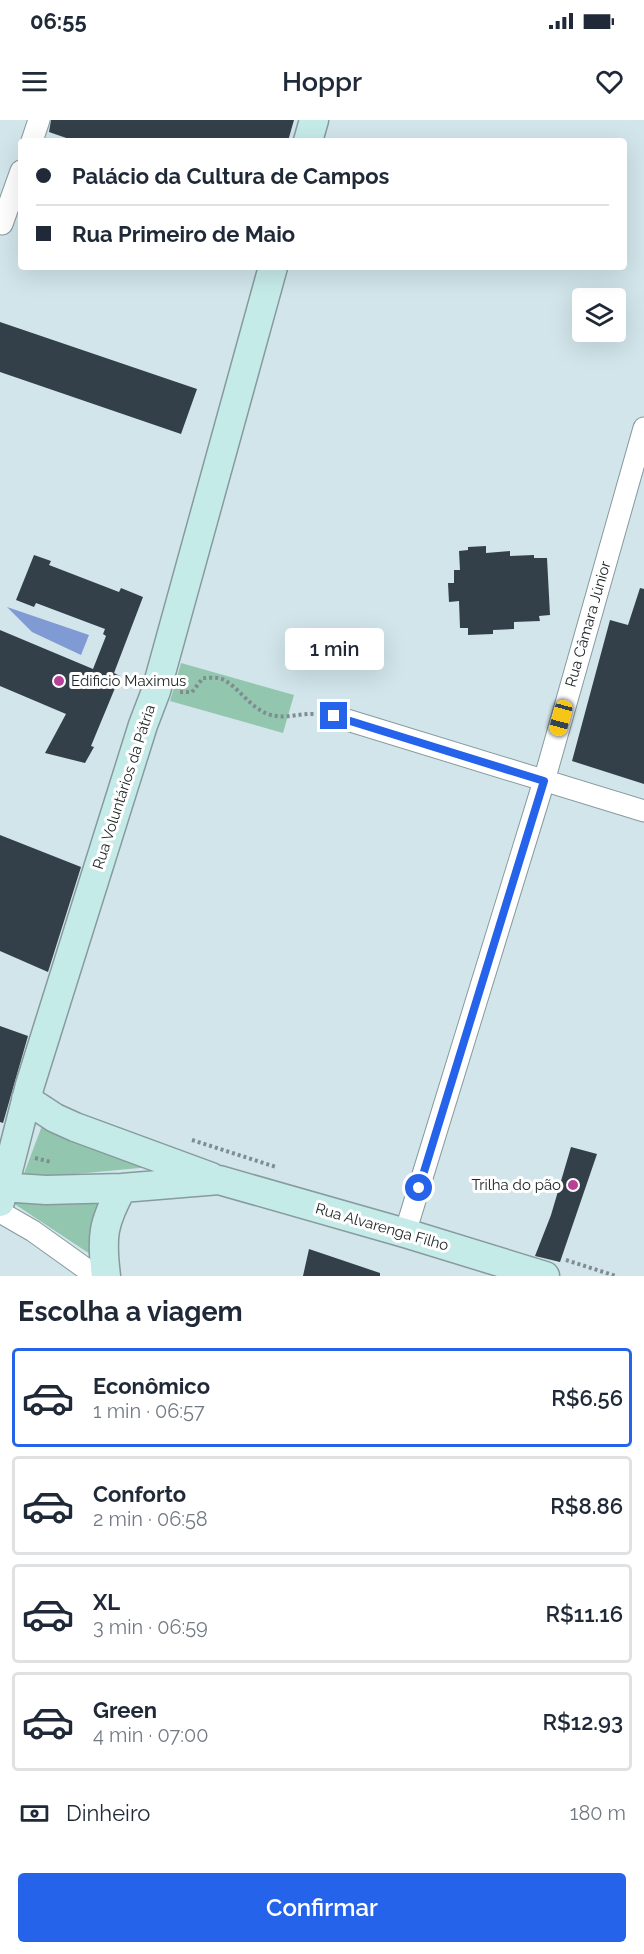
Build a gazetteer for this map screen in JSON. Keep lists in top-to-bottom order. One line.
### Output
{"streets":{"main road":["Rua Voluntários da Pátria","Rua Alvarenga Filho"],"street":["Rua Câmara Júnior"]},"crossings":[["Rua Câmara Júnior","Rua Alvarenga Filho"],["Rua Voluntários da Pátria","Rua Alvarenga Filho"]],"places":["Edificio Maximus","Trilha do pão"],"page":{"status":"06:55","header":"Hoppr","banner":["Palácio da Cultura de Campos","Rua Primeiro de Maio"],"bubble":"1 min","heading":"Escolha a viagem","list":[{"name":"Econômico","note":"1 min · 06:57","value":"R$6.56"},{"name":"Conforto","note":"2 min · 06:58","value":"R$8.86"},{"name":"XL","note":"3 min · 06:59","value":"R$11.16"},{"name":"Green","note":"4 min · 07:00","value":"R$12.93"}],"pay":["Dinheiro","180 m"],"buttons":"Confirmar"}}
